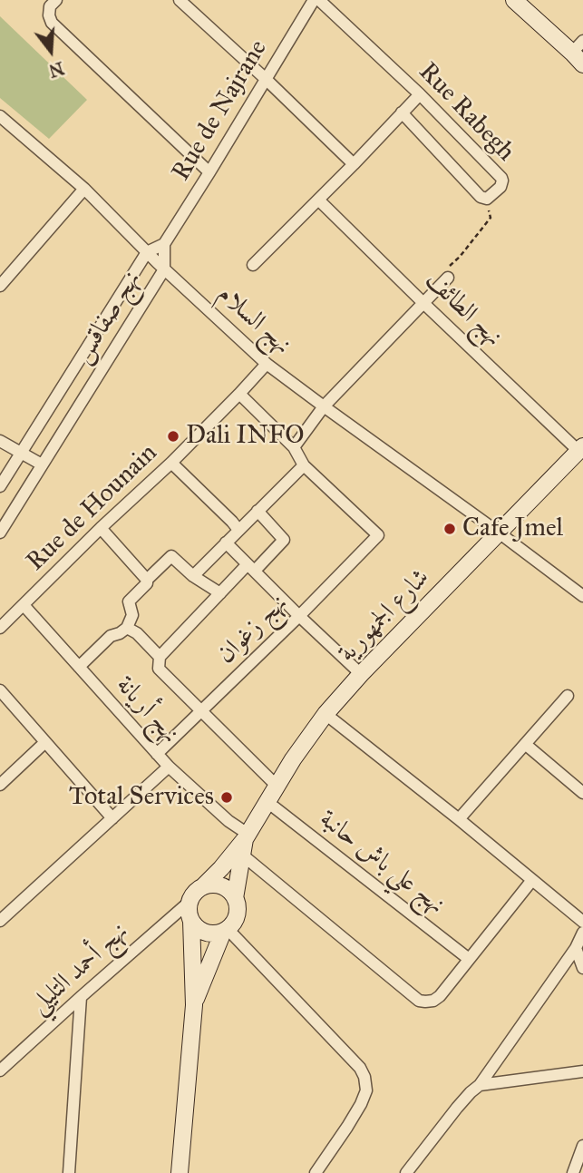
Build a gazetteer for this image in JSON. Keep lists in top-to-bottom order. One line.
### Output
{"streets":{"main road":["شارع الجمهورية"],"street":["Rue de Najrane","Rue Rabegh","نهج الطائف","نهج صفاقس","نهج السلام","Rue de Hounain","نهج زغوان","نهج أريانة","نهج علي باش حانبة","نهج أحمد التليلي"]},"crossings":[["Rue de Najrane","نهج صفاقس"],["نهج الطائف","شارع الجمهورية"],["نهج صفاقس","نهج السلام"],["نهج السلام","Rue de Hounain"],["نهج السلام","شارع الجمهورية"],["Rue de Hounain","نهج أريانة"],["شارع الجمهورية","نهج أريانة"],["شارع الجمهورية","نهج علي باش حانبة"],["شارع الجمهورية","نهج أحمد التليلي"],["نهج زغوان","نهج أريانة"]],"places":["Dali INFO","Cafe Jmel","Total Services"],"north":"bottom"}
